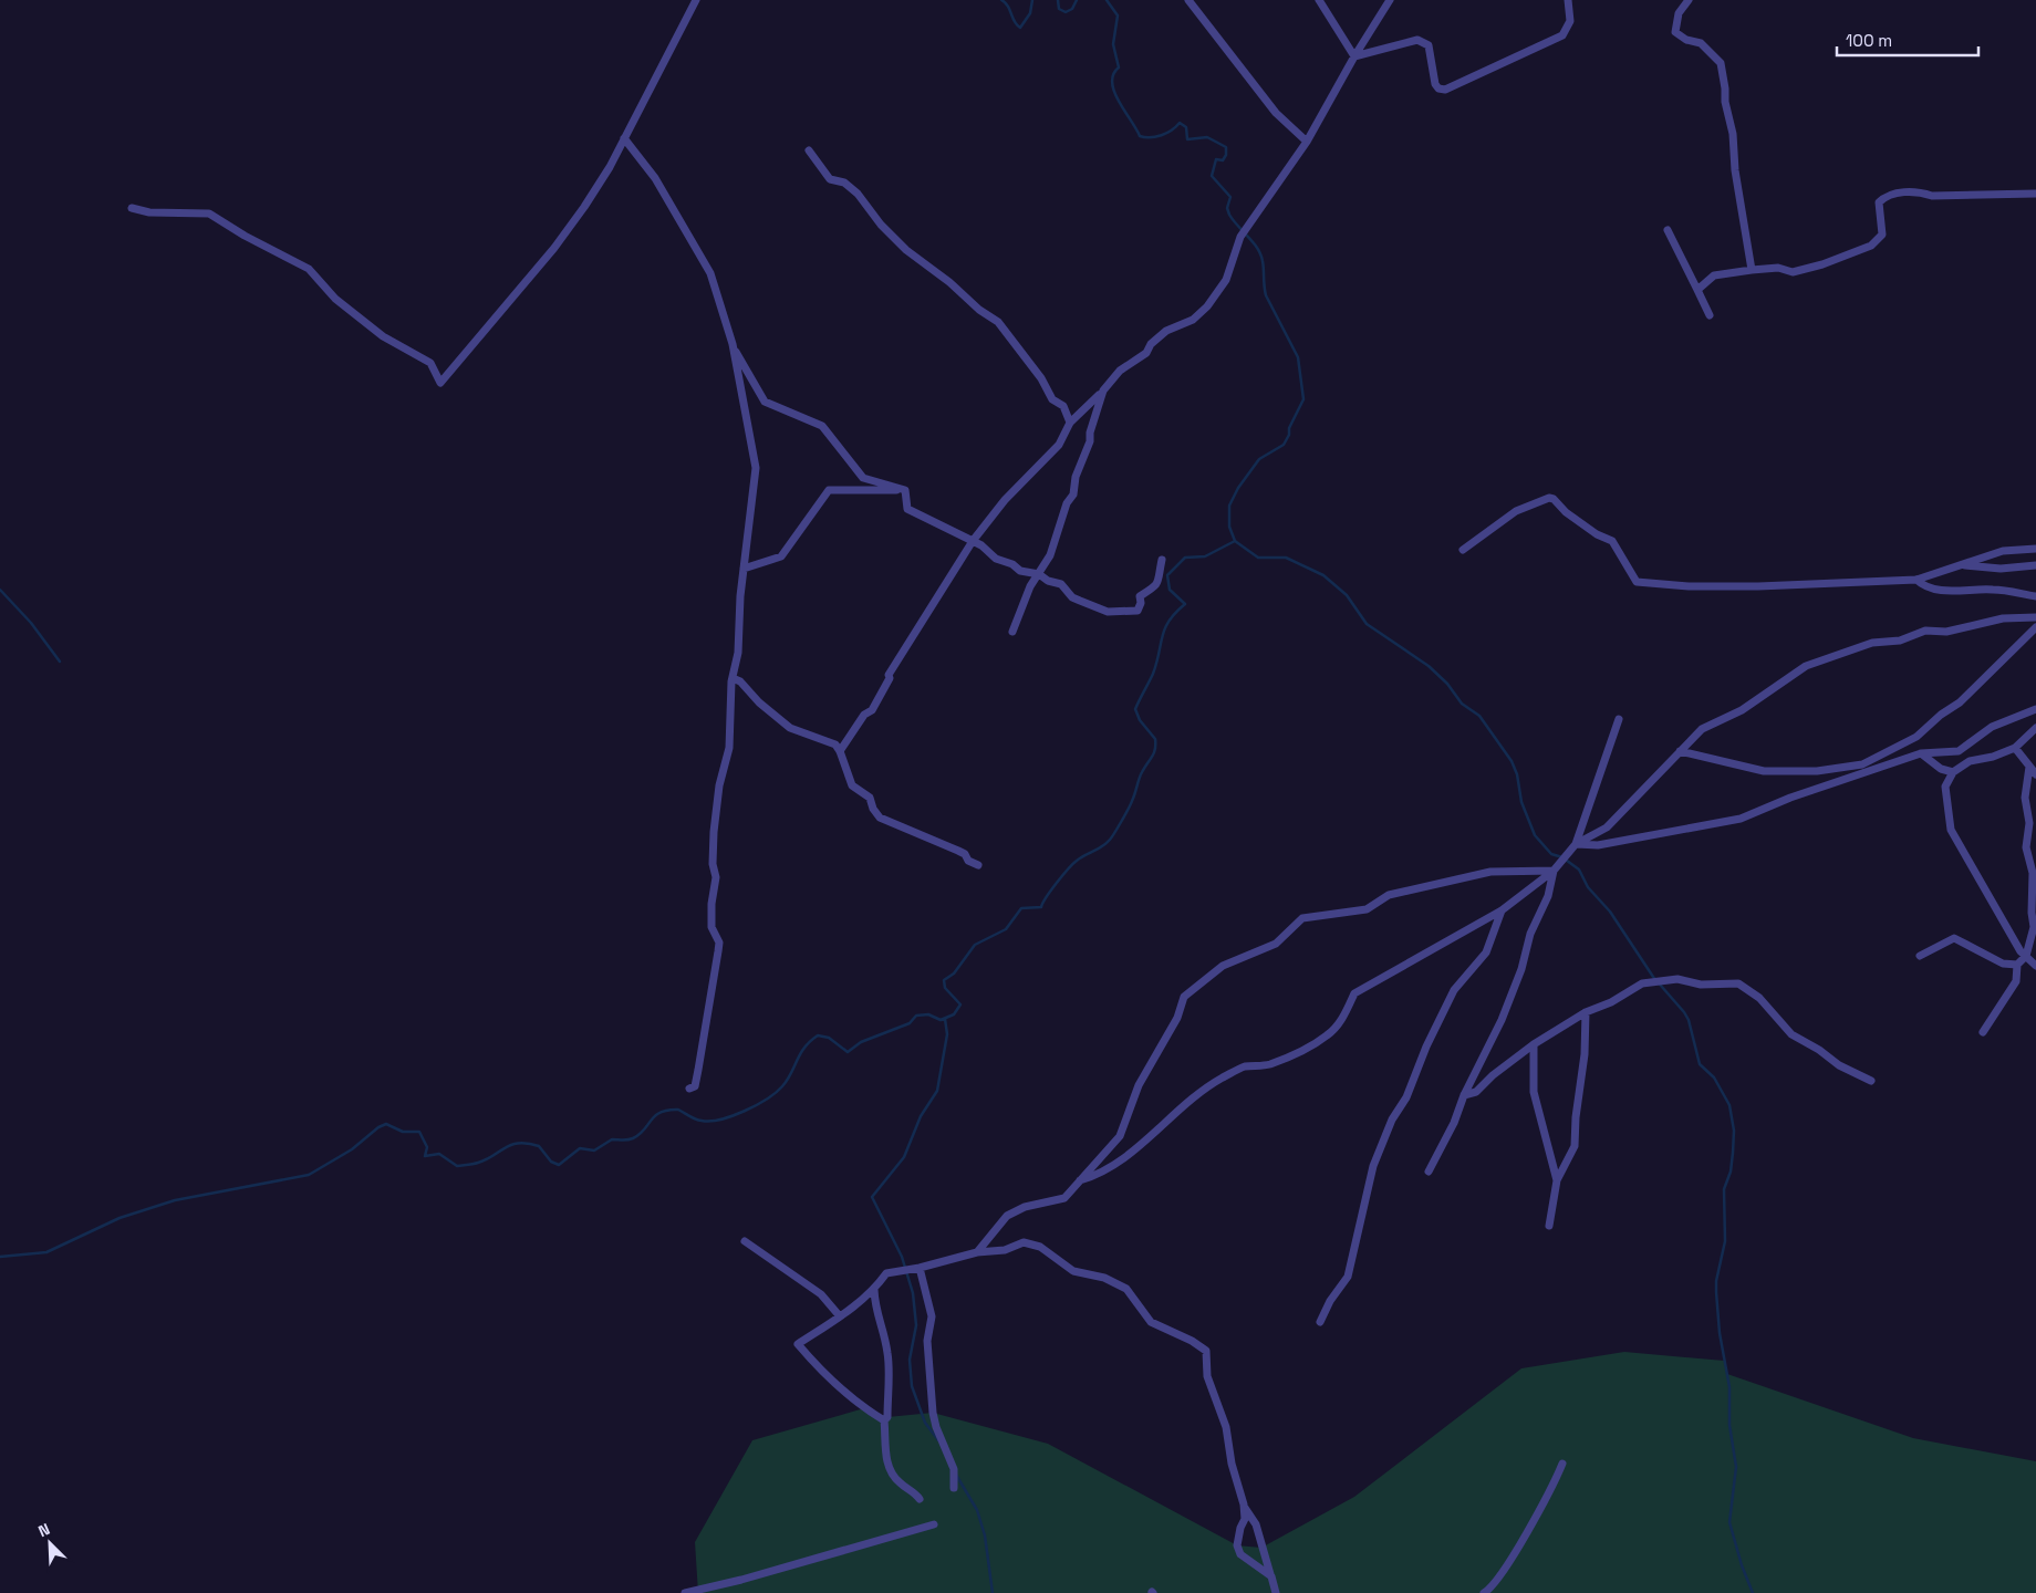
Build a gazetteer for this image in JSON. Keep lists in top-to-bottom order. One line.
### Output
{"scale_bar":"100 m","north":"top left"}
